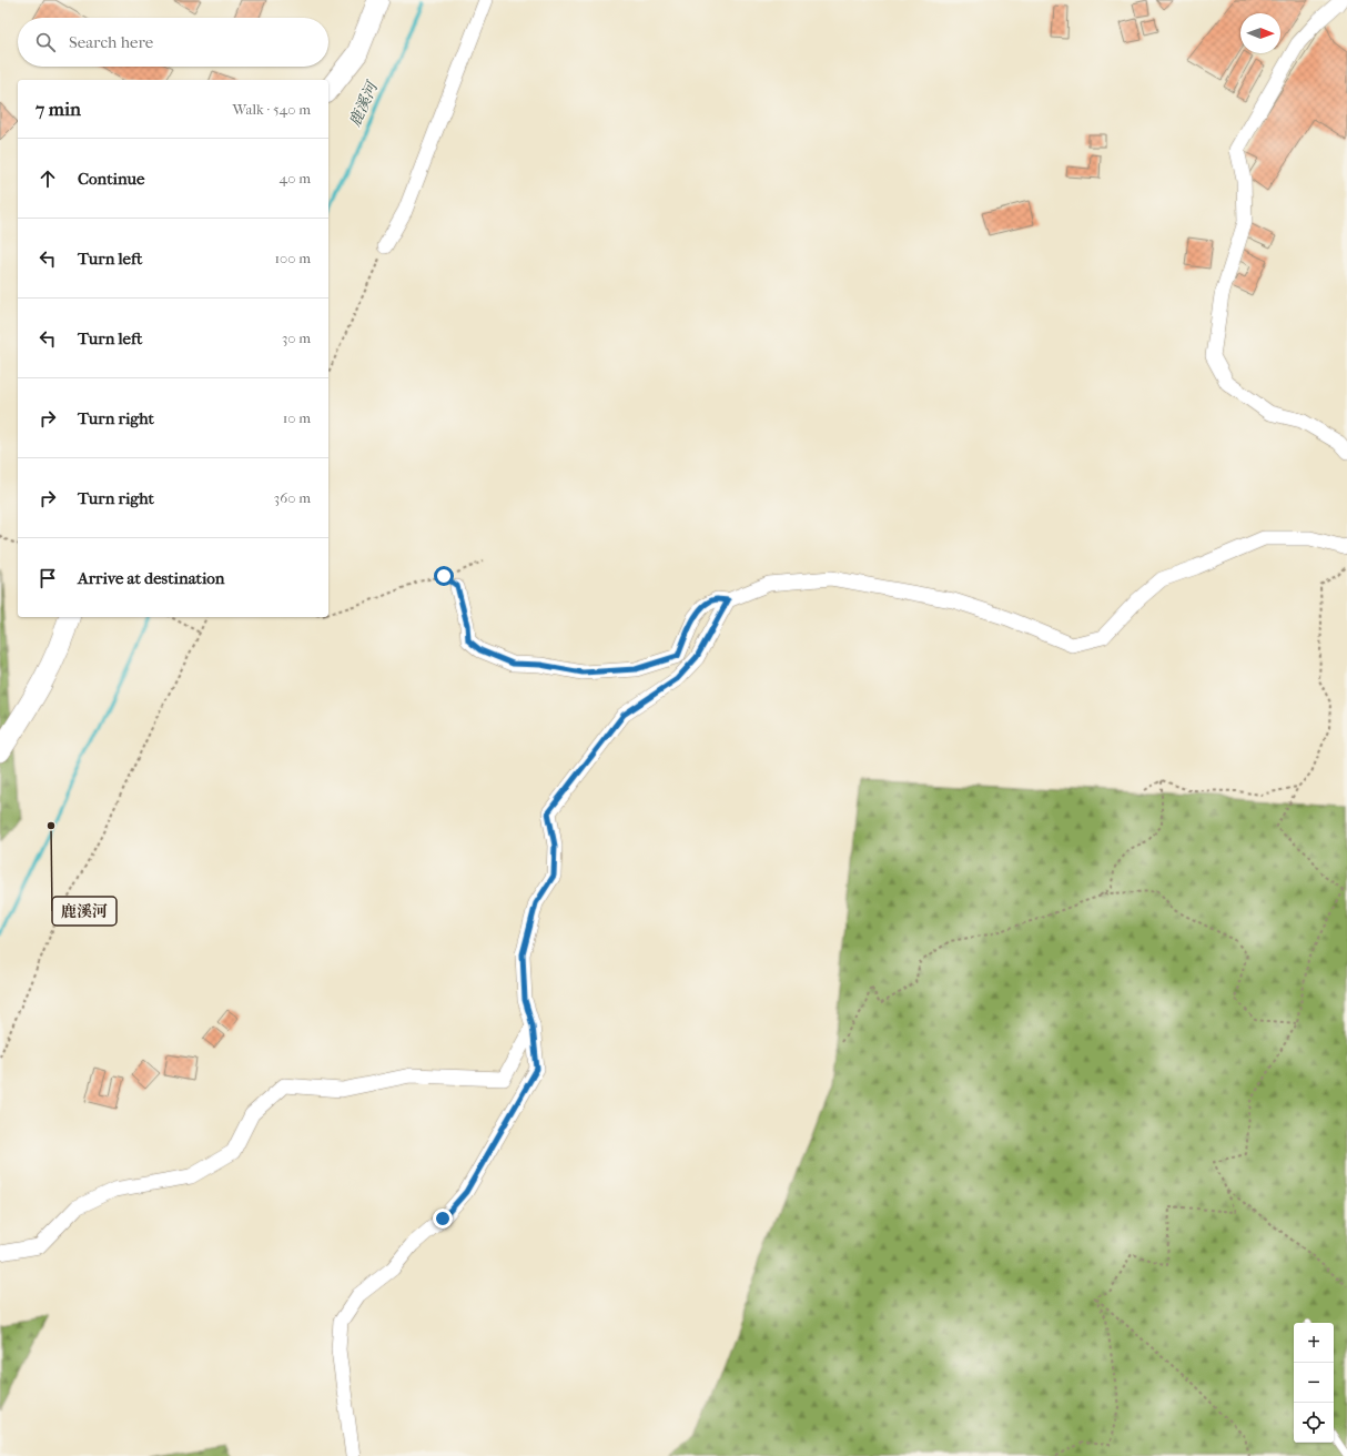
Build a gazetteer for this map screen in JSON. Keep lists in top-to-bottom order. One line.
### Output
{"water":["鹿溪河"],"places":["鹿溪河"],"north":"right","page":{"search":"Search here","heading":["7 min","Walk · 540 m"],"list":[["Continue","40 m"],["Turn left","100 m"],["Turn left","30 m"],["Turn right","10 m"],["Turn right","360 m"],"Arrive at destination"],"map_buttons":["+","−"]}}
